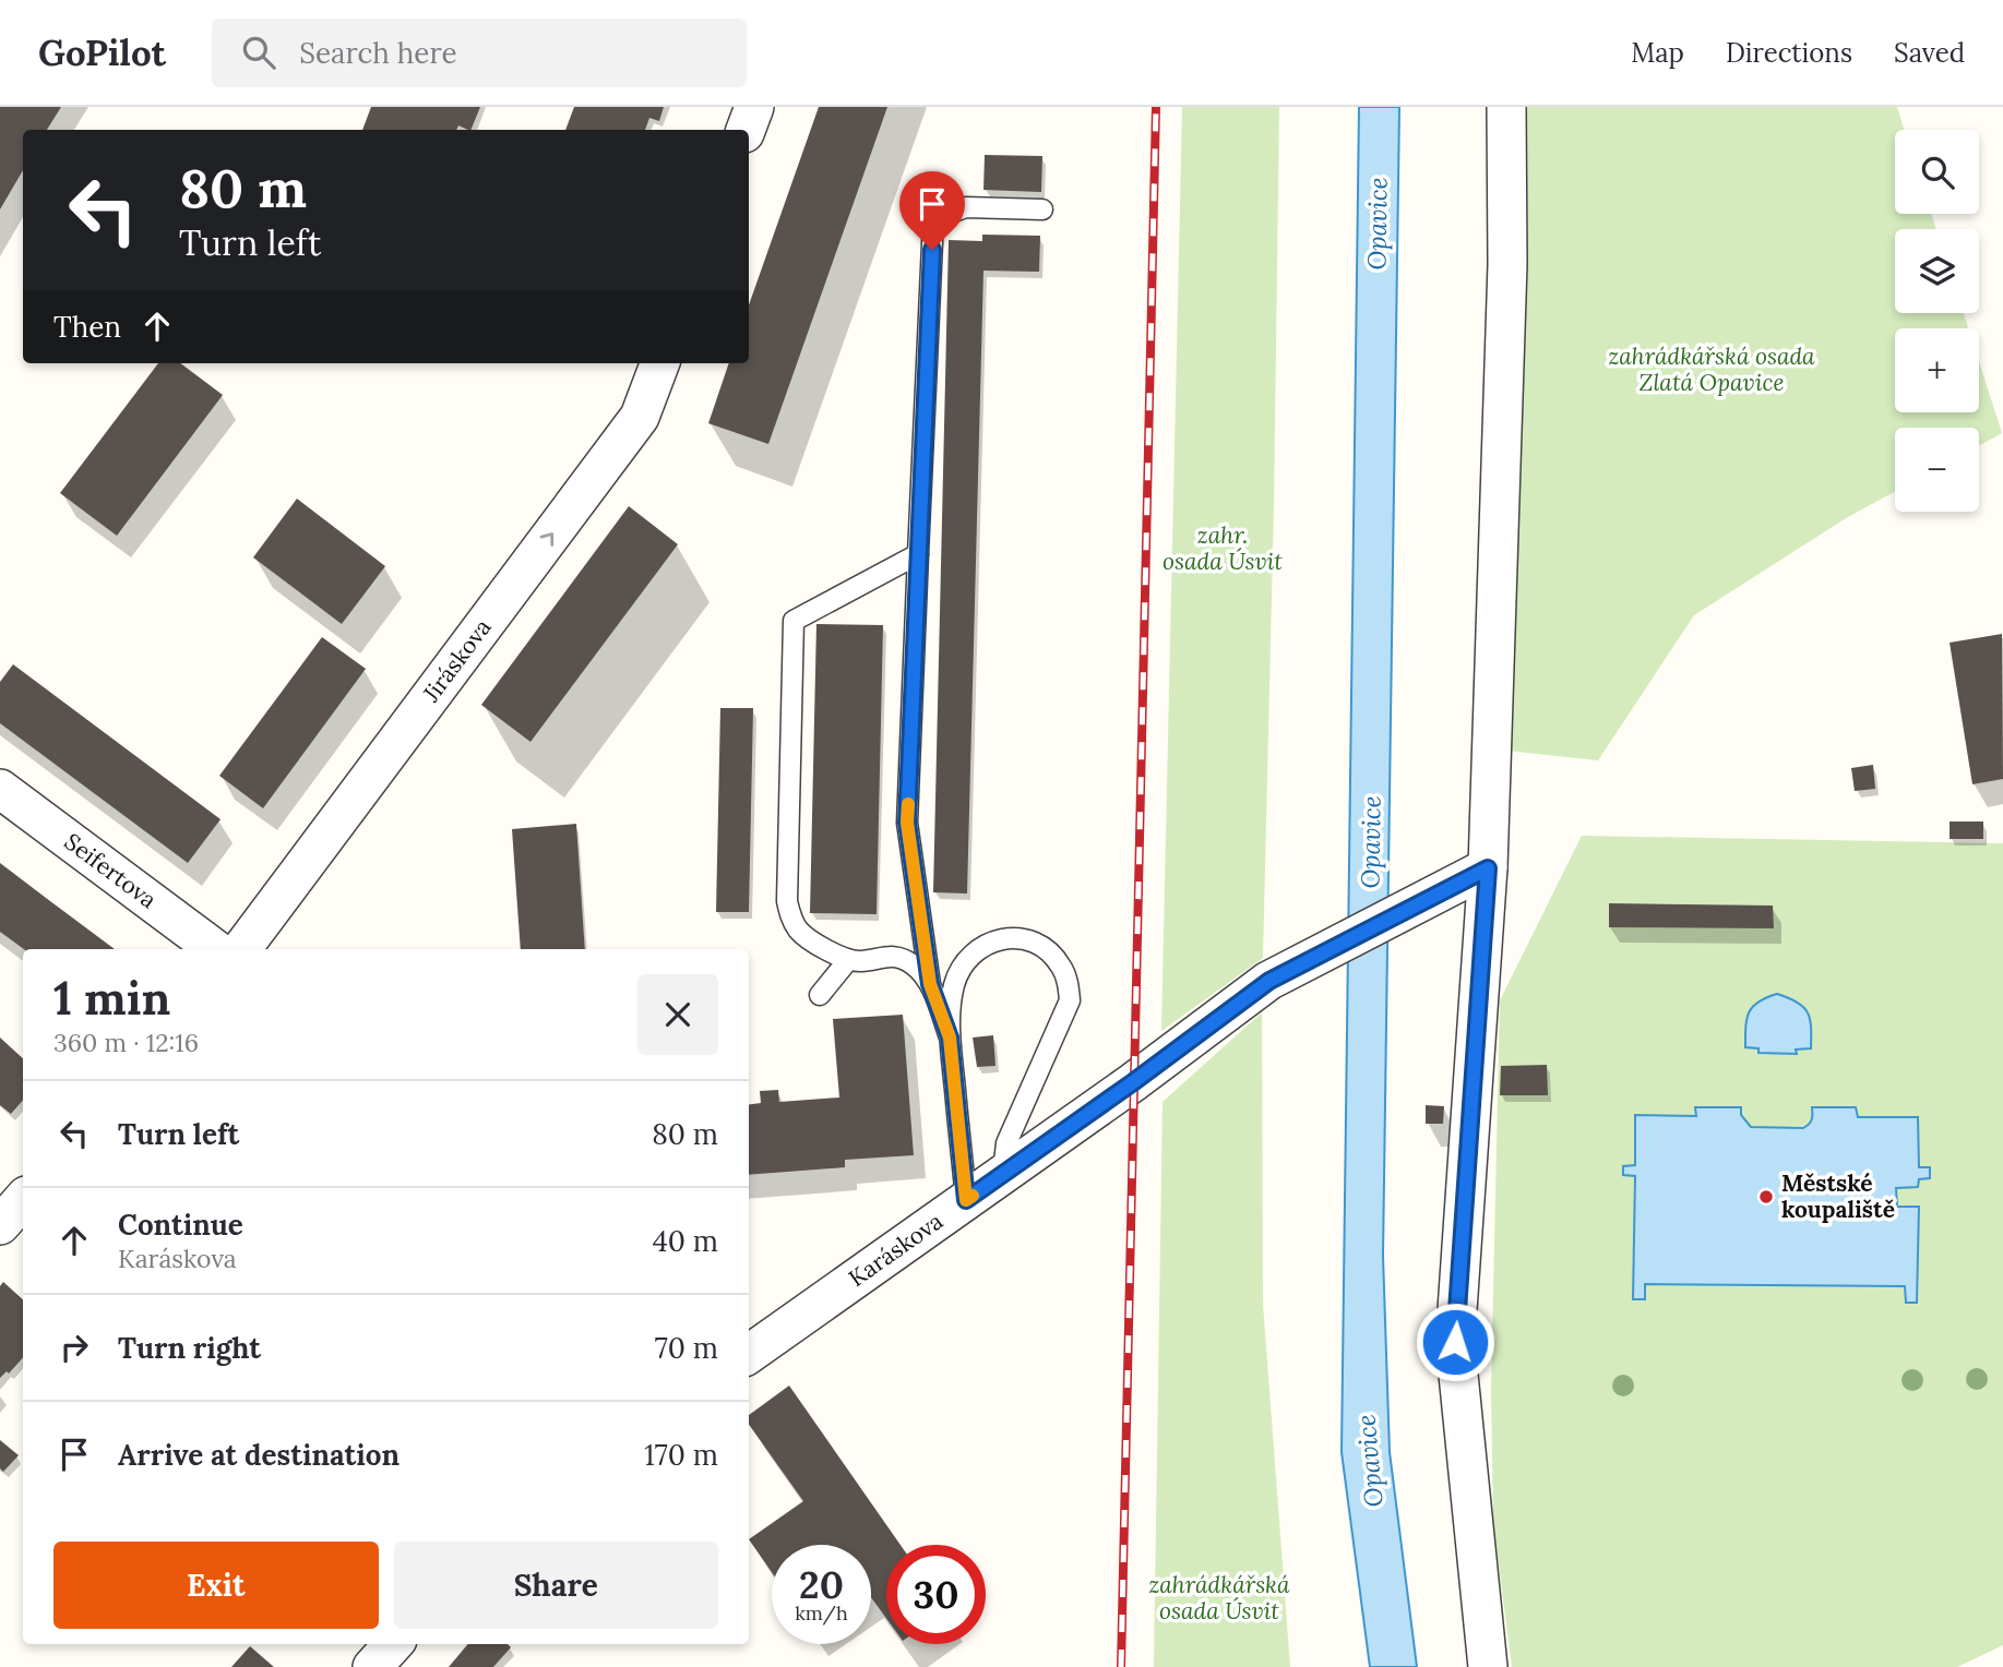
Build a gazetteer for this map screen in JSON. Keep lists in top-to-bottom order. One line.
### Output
{"streets":{"street":["Jiráskova","Seifertova","Karáskova"]},"one_way":["Jiráskova"],"water":["Opavice"],"parks":["zahrádkářská osada Zlatá Opavice","zahr. osada Úsvit","zahrádkářská osada Úsvit"],"places":["Městské koupaliště"],"page":{"header":"GoPilot","search":"Search here","nav":["Map","Directions","Saved"],"map_buttons":["+","−"],"turn":["80 m","Turn left"],"then":"Then","heading":["1 min","360 m · 12:16"],"list":[{"name":"Turn left","value":"80 m"},{"name":"Continue","note":"Karáskova","value":"40 m"},{"name":"Turn right","value":"70 m"},{"name":"Arrive at destination","value":"170 m"}],"buttons":["Exit","Share"],"speed":"20 km/h","limit":"30"}}
